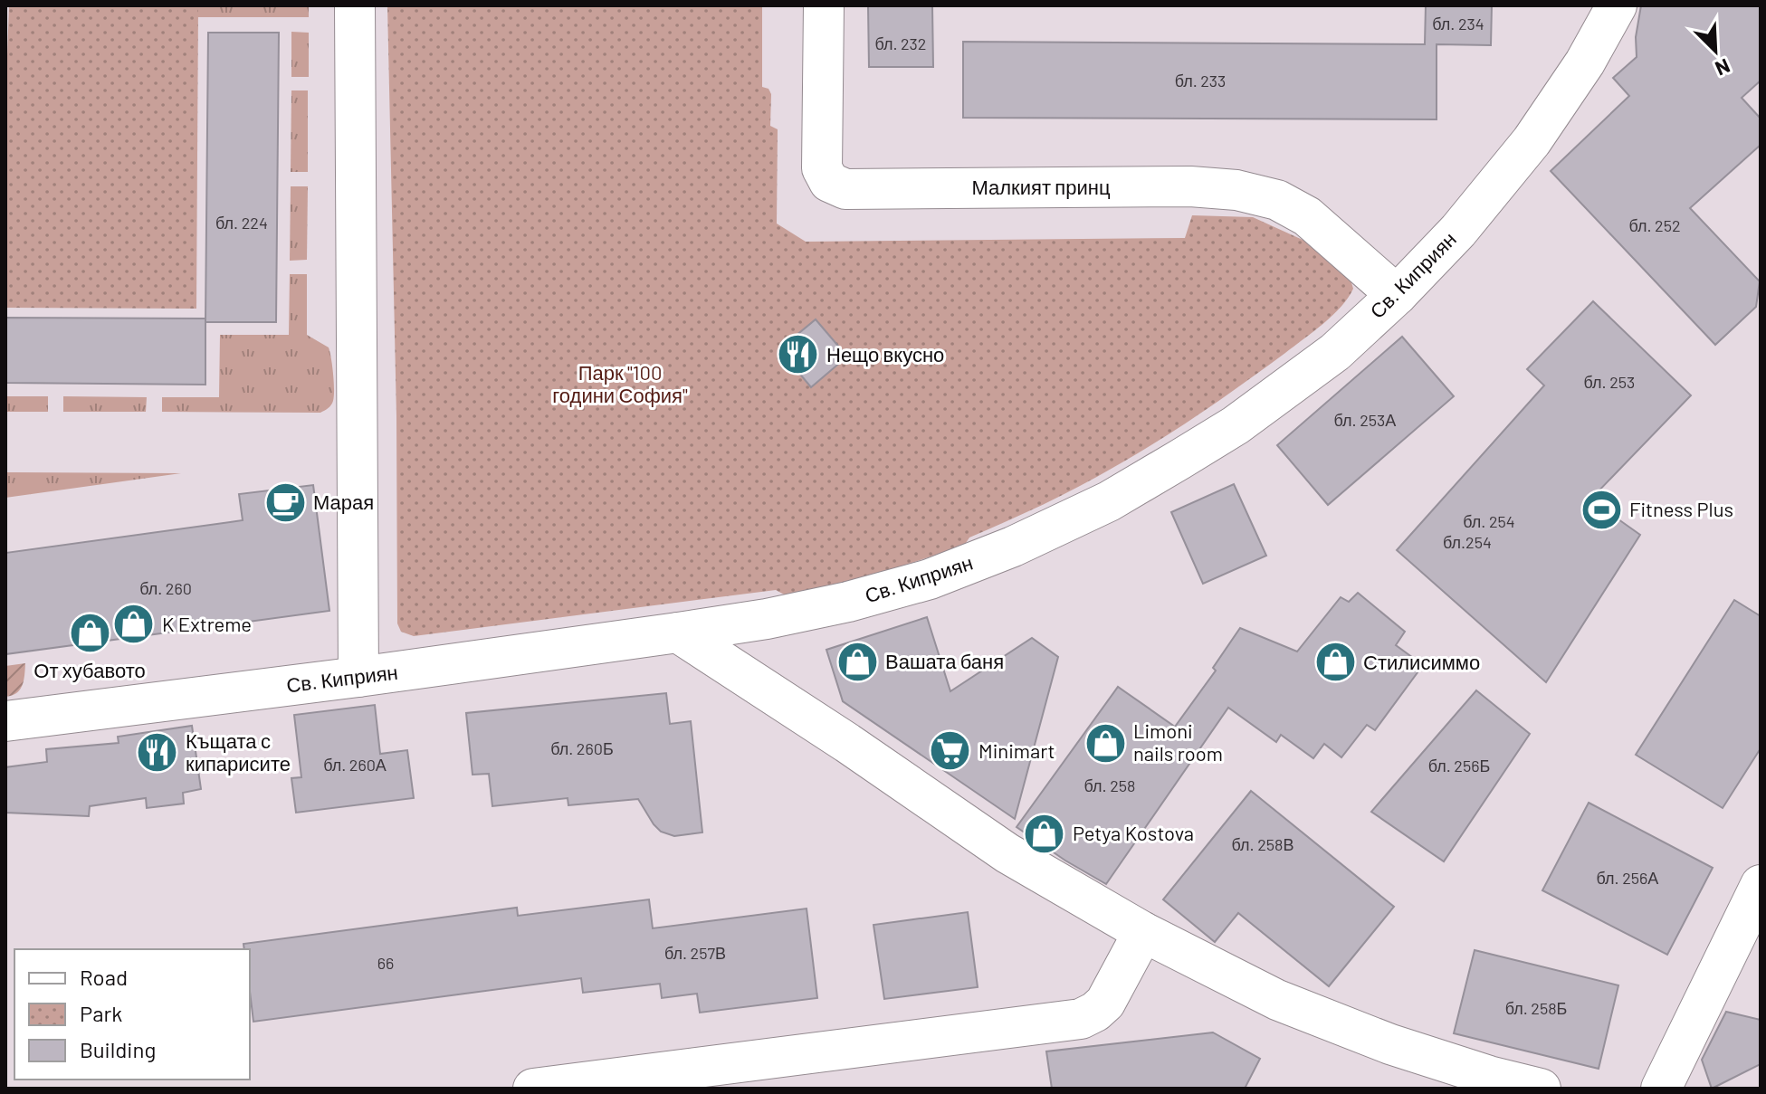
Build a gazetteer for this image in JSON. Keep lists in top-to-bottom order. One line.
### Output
{"streets":{"street":["Малкият принц","Св. Киприян"]},"crossings":[["Малкият принц","Св. Киприян"]],"parks":["Парк \"100 години София\""],"places":{"restaurant":["Нещо вкусно","Къщата с кипарисите"],"cafe":["Марая"],"sports":["Fitness Plus"],"shop":["K Extreme","От хубавото","Вашата баня","Стилисиммо","Limoni nails room","Petya Kostova"],"supermarket":["Minimart"]},"house_numbers":["бл. 234","бл. 232","бл. 233","бл. 224","бл. 252","бл. 253","бл. 253А","бл. 254","бл.254","бл. 260","бл. 260Б","бл. 260А","бл. 256Б","бл. 258","бл. 258В","бл. 256А","бл. 257В","66","бл. 258Б"],"legend":["Road","Park","Building"],"north":"bottom right"}
